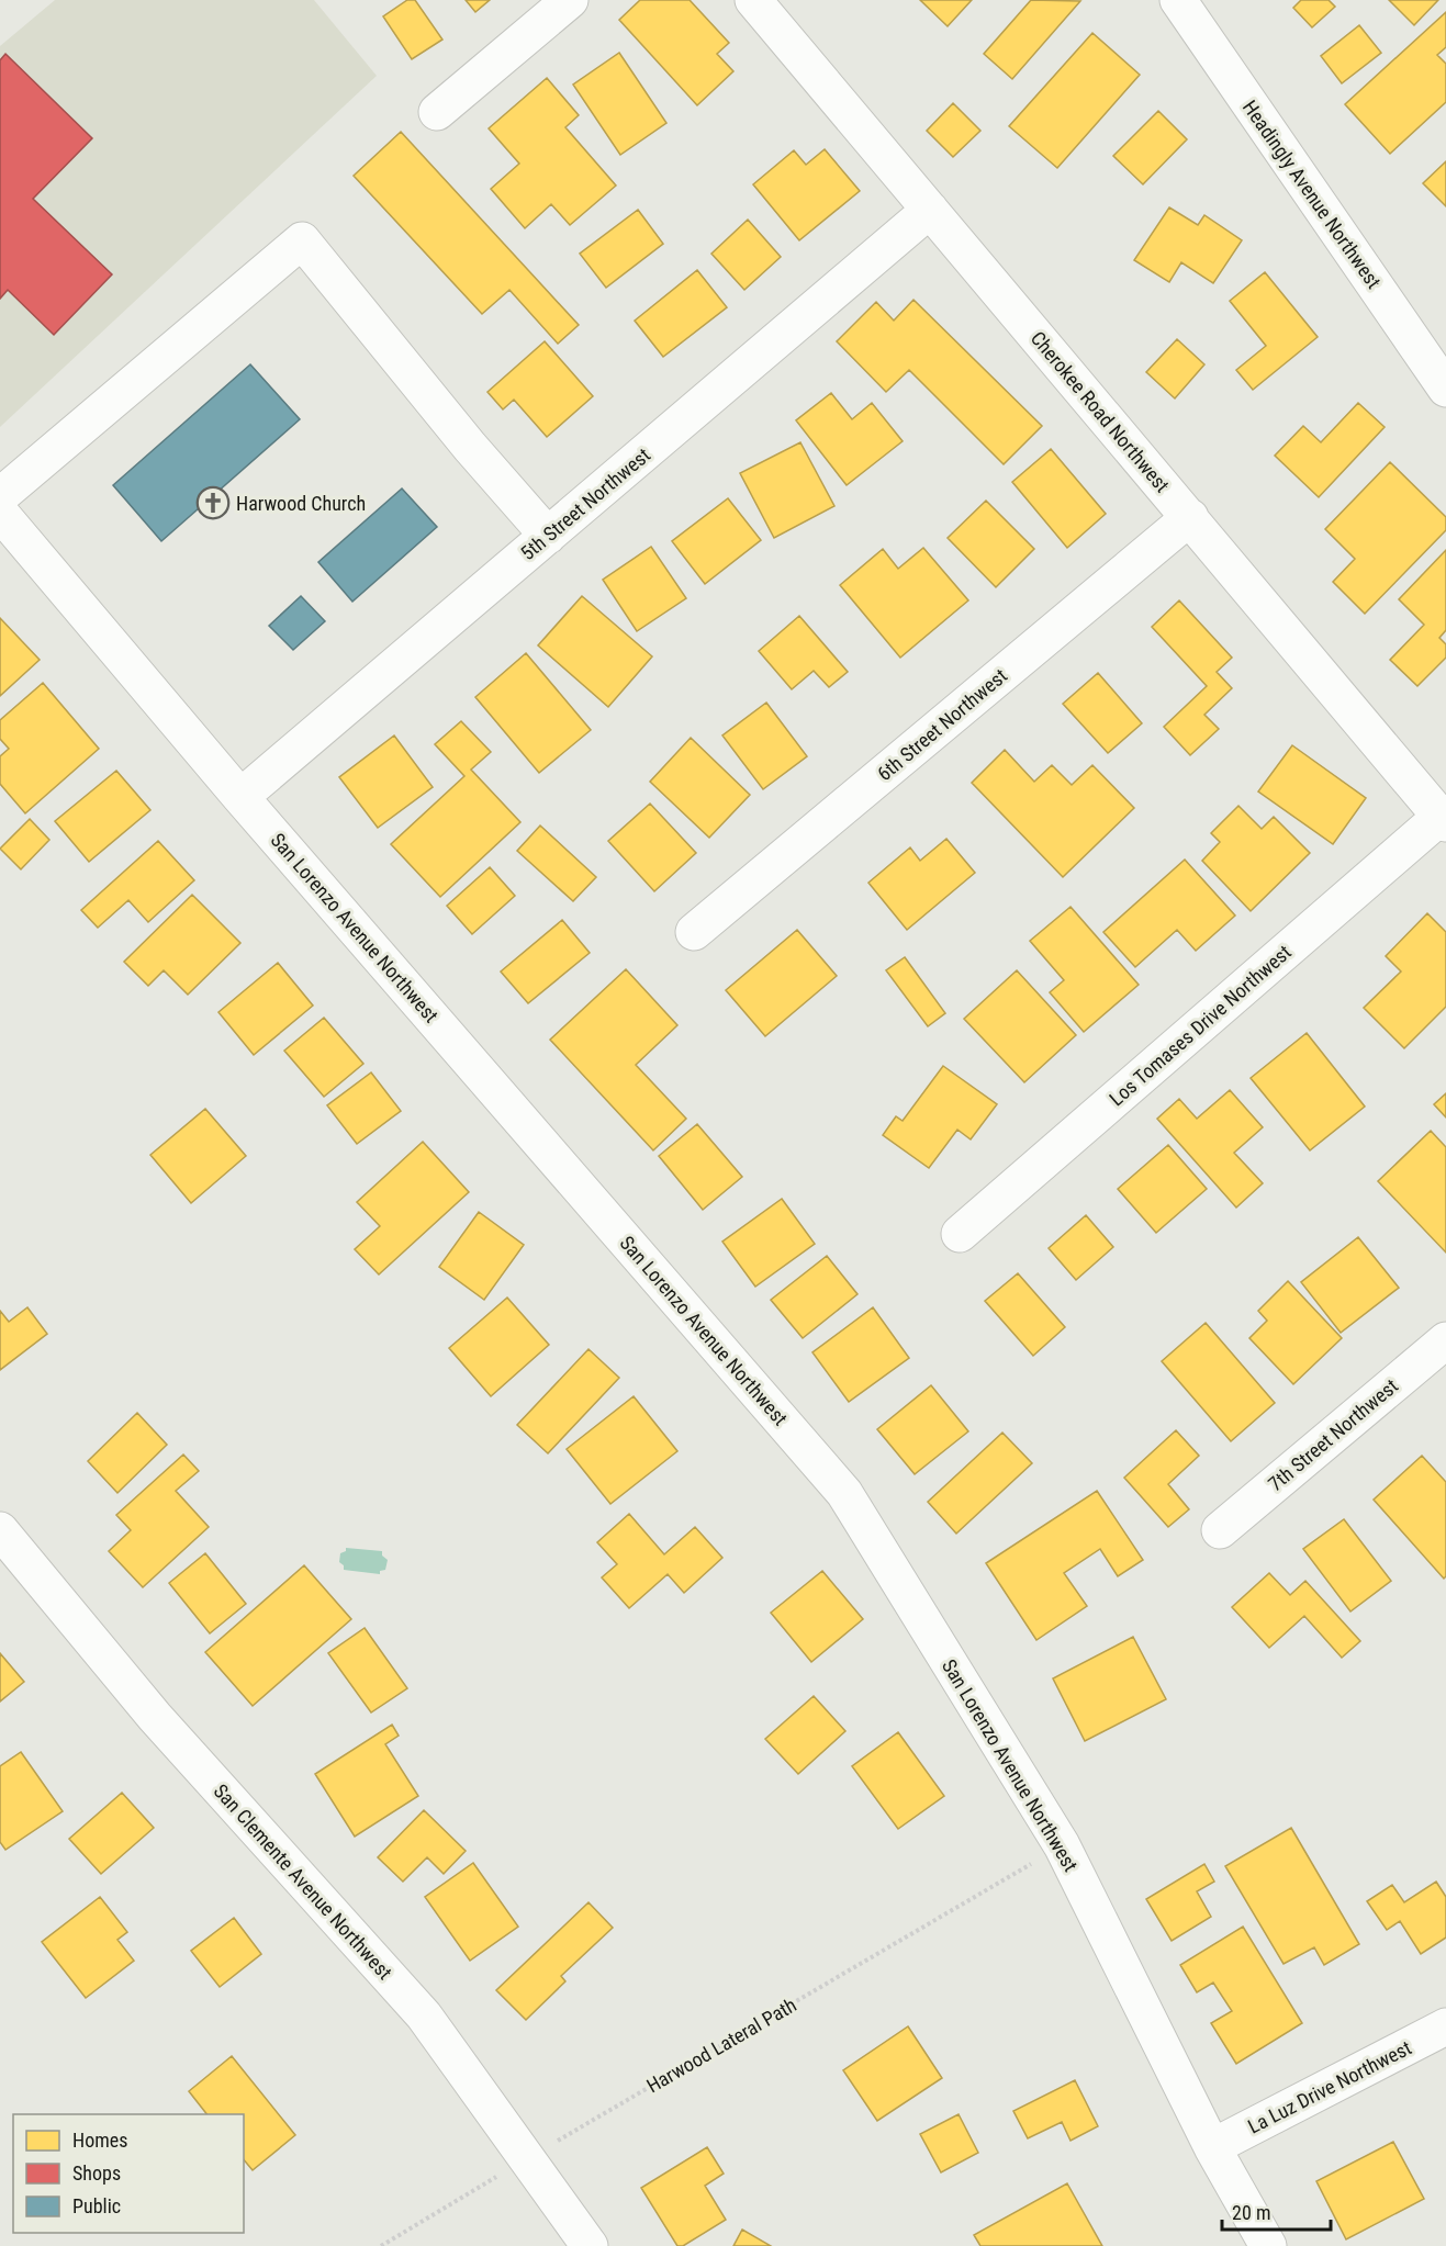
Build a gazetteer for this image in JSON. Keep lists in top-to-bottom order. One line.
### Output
{"streets":{"street":["Headingly Avenue Northwest","Cherokee Road Northwest","5th Street Northwest","6th Street Northwest","San Lorenzo Avenue Northwest","Los Tomases Drive Northwest","7th Street Northwest","San Clemente Avenue Northwest","La Luz Drive Northwest"],"path":["Harwood Lateral Path"]},"crossings":[["Cherokee Road Northwest","5th Street Northwest"],["Cherokee Road Northwest","6th Street Northwest"],["Cherokee Road Northwest","Los Tomases Drive Northwest"],["5th Street Northwest","San Lorenzo Avenue Northwest"],["San Lorenzo Avenue Northwest","Harwood Lateral Path"],["San Lorenzo Avenue Northwest","La Luz Drive Northwest"],["San Clemente Avenue Northwest","Harwood Lateral Path"]],"places":{"church":["Harwood Church"]},"legend":["Homes","Shops","Public"],"scale_bar":"20 m"}
